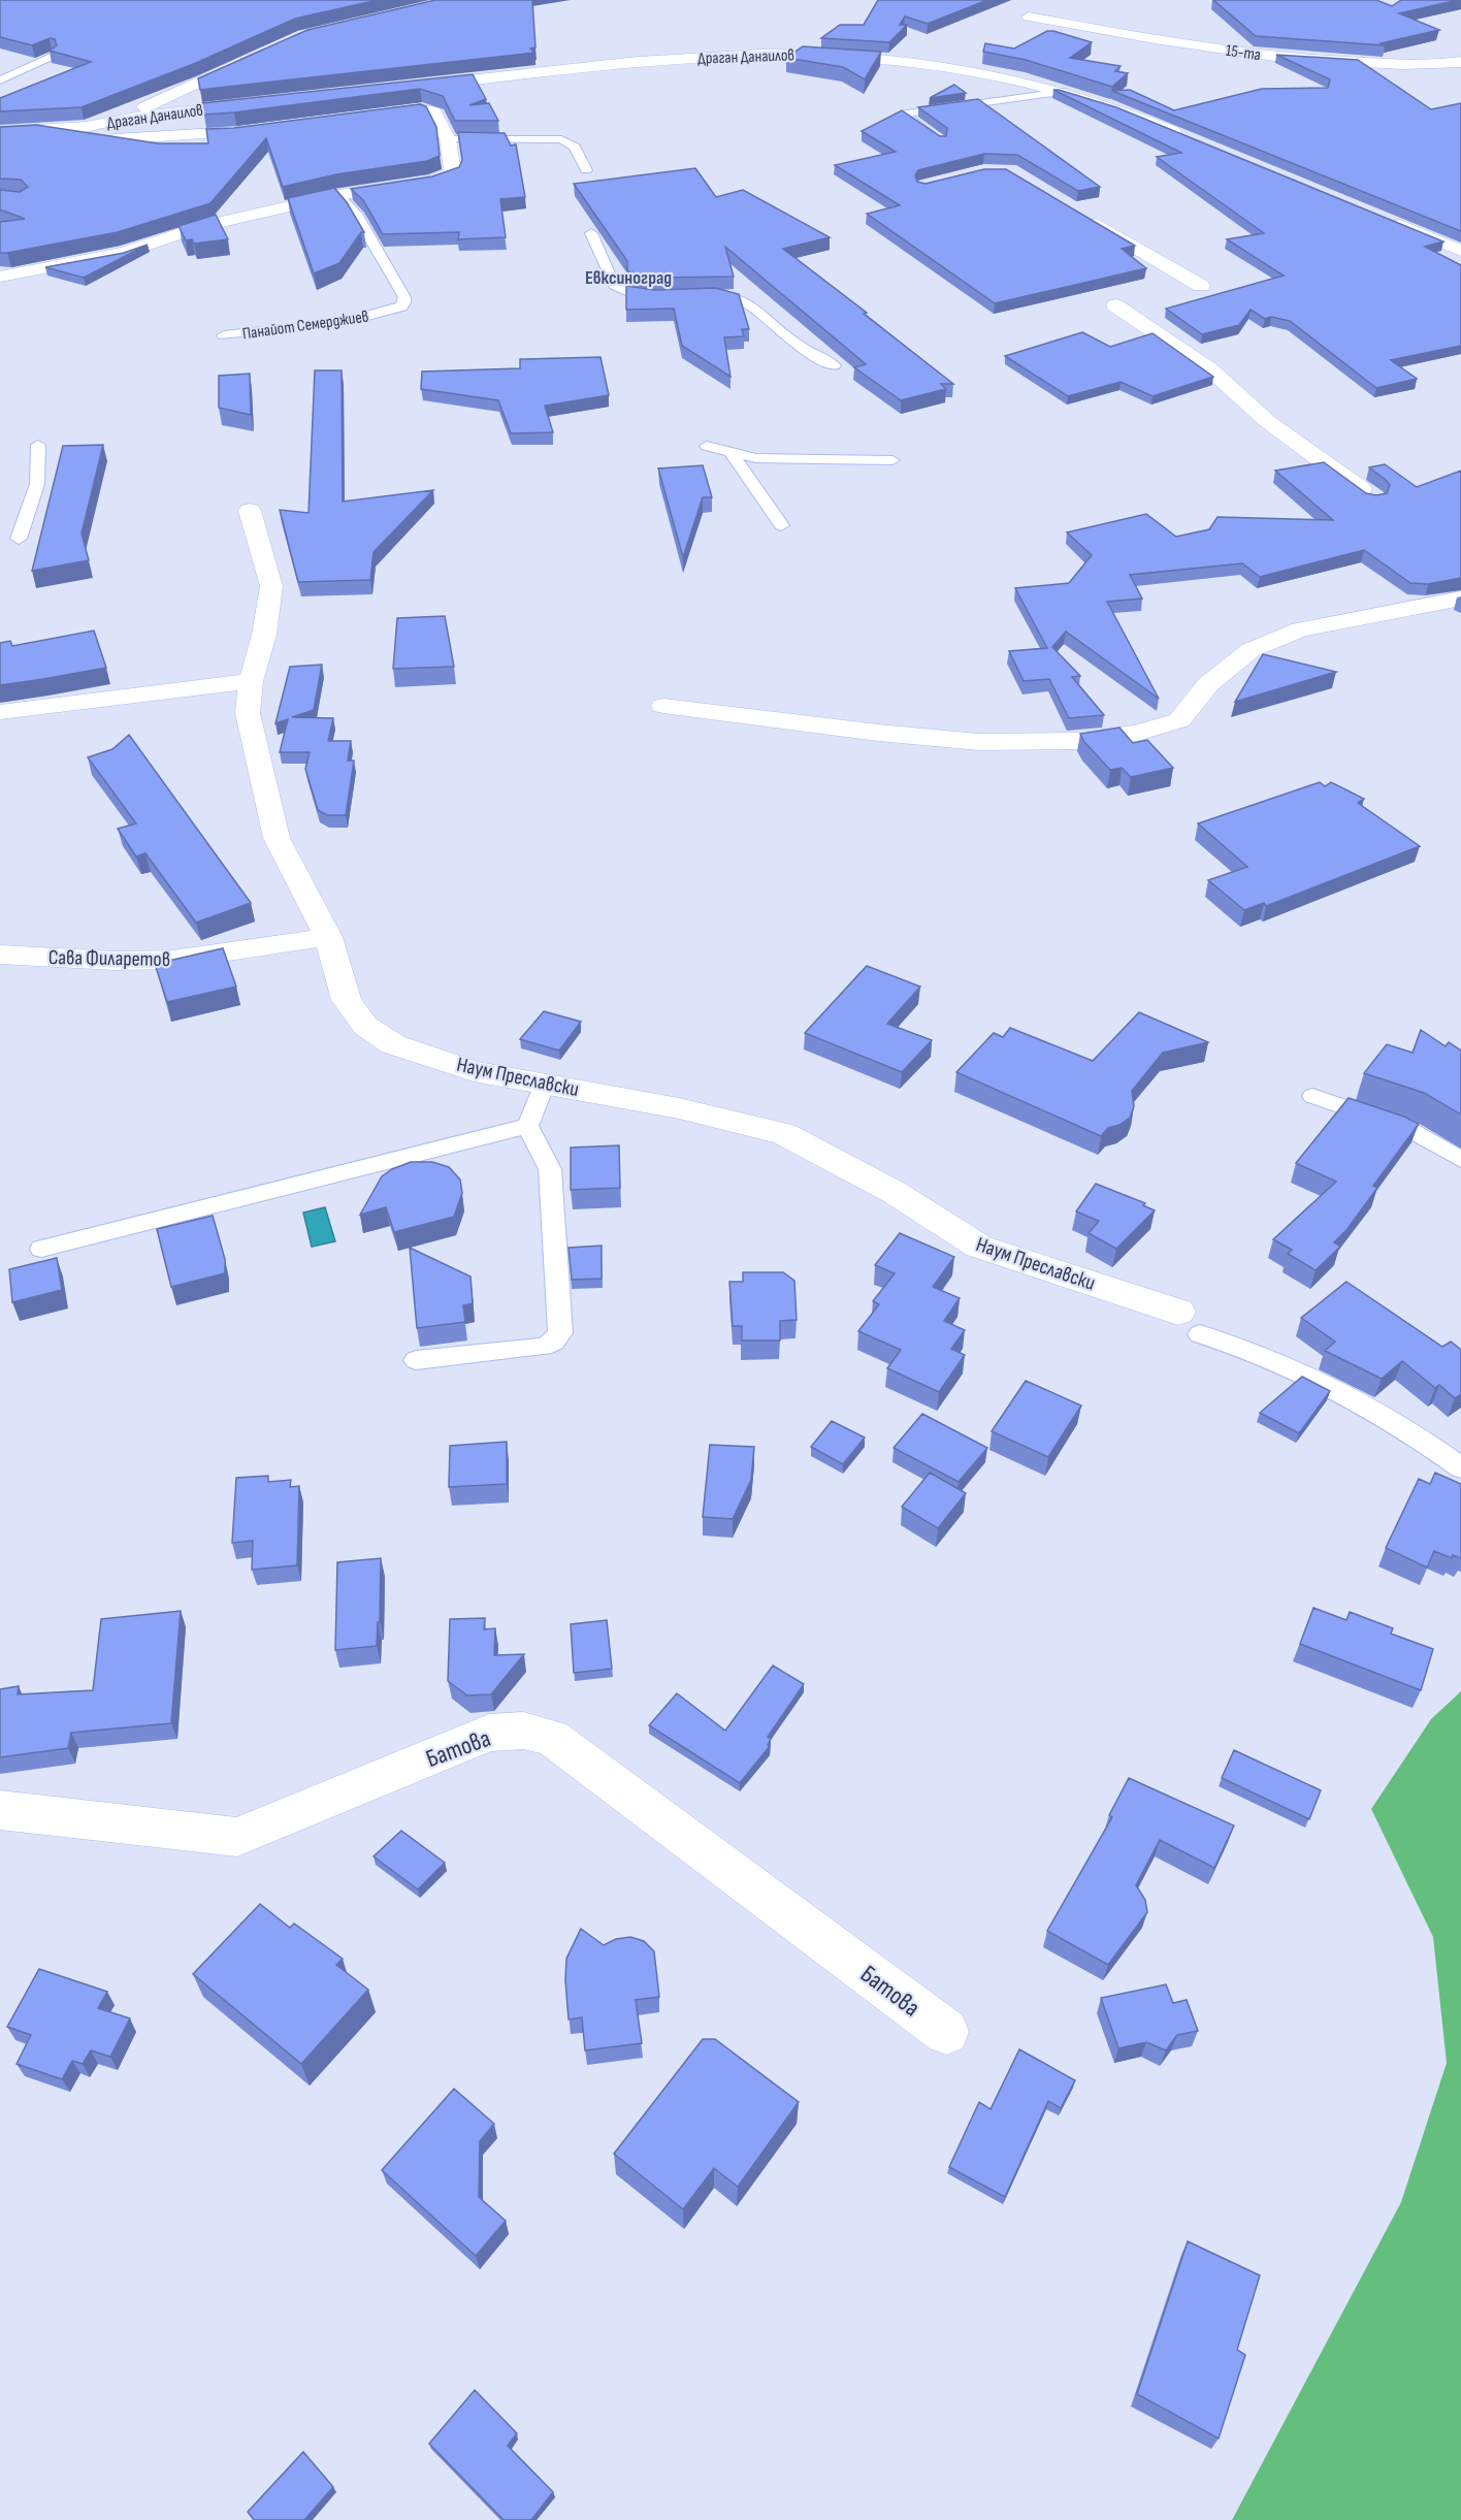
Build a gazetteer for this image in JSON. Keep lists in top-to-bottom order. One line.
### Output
{"streets":{"street":["15-та","Драган Данаилов","Сава Филаретов","Наум Преславски","Батова"],"lane":["Панайот Семерджиев"]},"crossings":[["Сава Филаретов","Наум Преславски"]],"districts":["Евксиноград"]}
